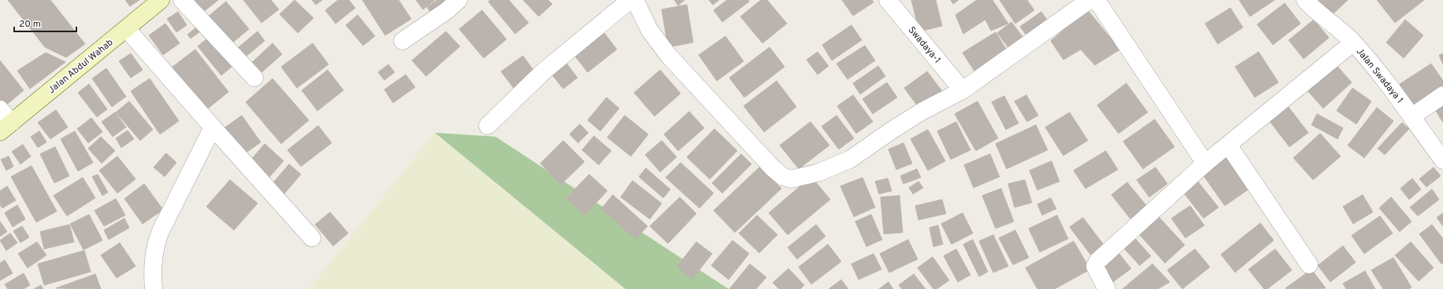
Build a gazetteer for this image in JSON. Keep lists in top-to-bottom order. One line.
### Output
{"streets":{"street":["Swadaya-1","Jalan Abdul Wahab","Jalan Swadaya 1"]},"scale_bar":"20 m"}
